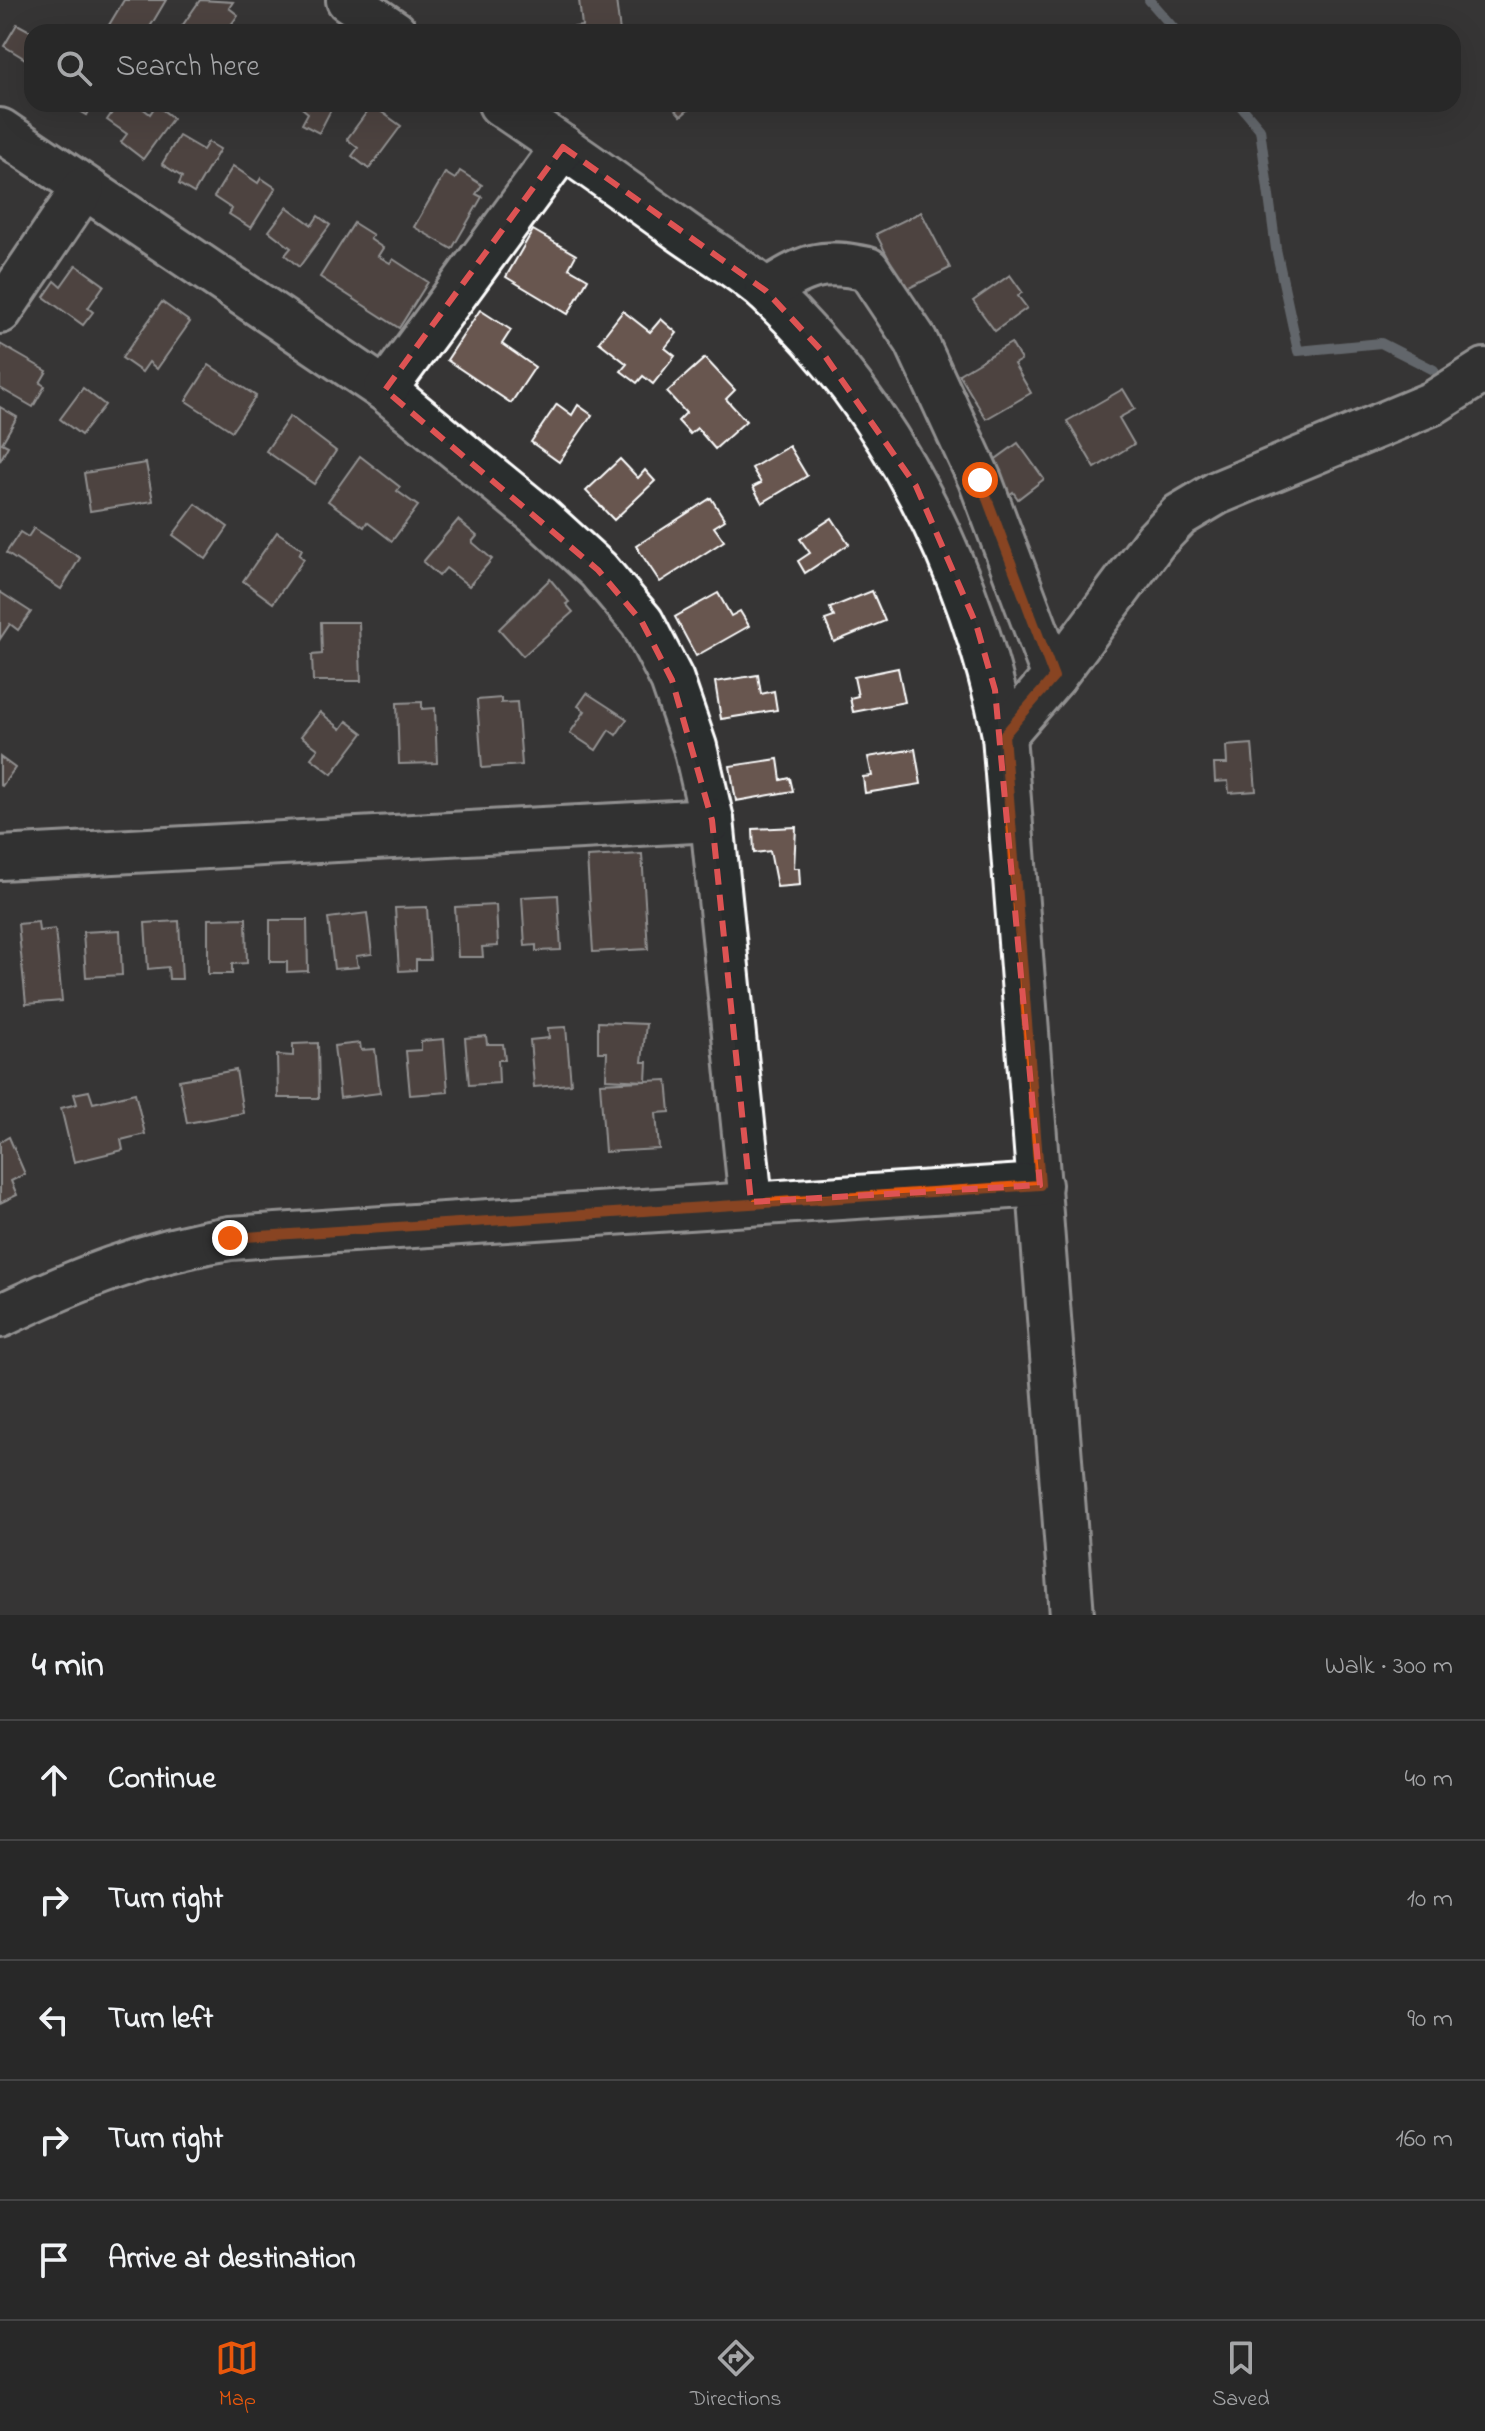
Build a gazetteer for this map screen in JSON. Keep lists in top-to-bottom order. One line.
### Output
{"page":{"search":"Search here","heading":["4 min","Walk · 300 m"],"list":[["Continue","40 m"],["Turn right","10 m"],["Turn left","90 m"],["Turn right","160 m"],"Arrive at destination"],"nav":["Map","Directions","Saved"]}}
